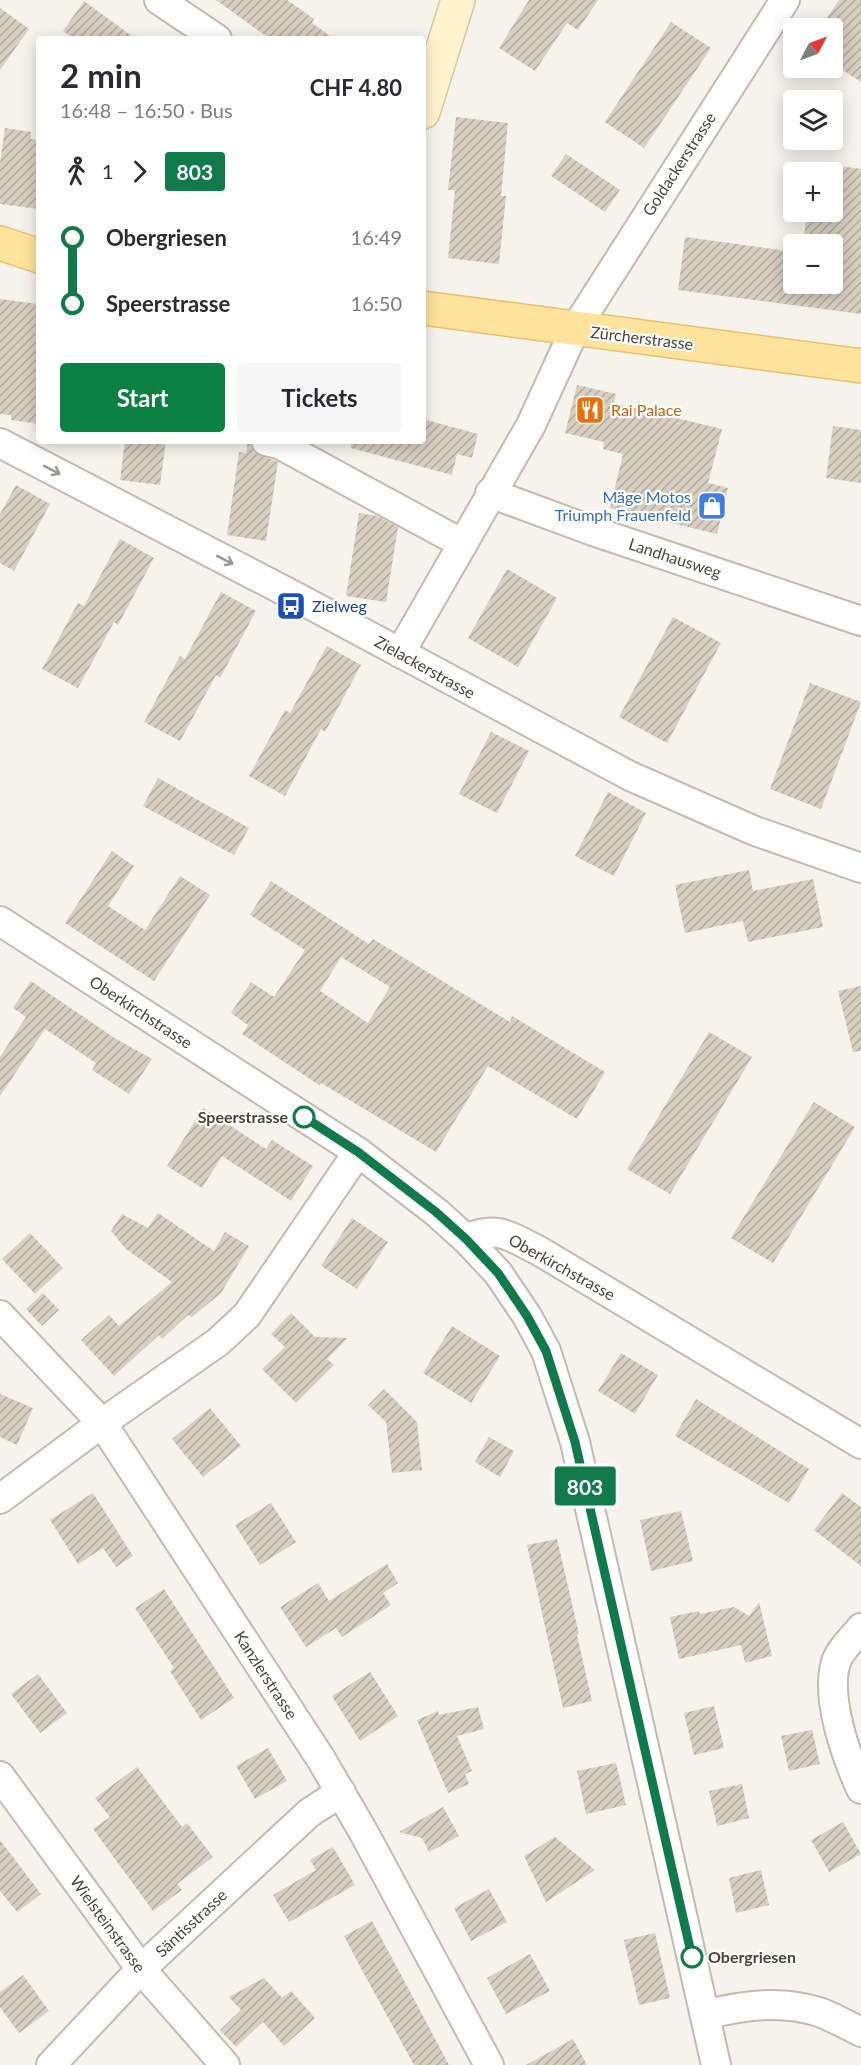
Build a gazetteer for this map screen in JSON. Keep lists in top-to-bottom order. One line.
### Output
{"streets":{"main road":["Zürcherstrasse"],"street":["Goldackerstrasse","Landhausweg","Zielackerstrasse","Oberkirchstrasse","Kanzlerstrasse","Säntisstrasse","Wielsteinstrasse"]},"crossings":[["Goldackerstrasse","Zürcherstrasse"],["Kanzlerstrasse","Säntisstrasse"],["Säntisstrasse","Wielsteinstrasse"]],"places":{"restaurant":["Rai Palace"],"shop":["Mäge Motos Triumph Frauenfeld"],"bus stop":["Zielweg"],"other":["Speerstrasse","Obergriesen"]},"lines":["bus line 803"],"north":"top right","page":{"on_map":"803","map_buttons":["+","−"],"heading":["2 min","16:48 – 16:50 · Bus","CHF 4.80"],"legs":["1","803"],"list":[{"name":"Obergriesen","value":"16:49"},{"name":"Speerstrasse","value":"16:50"}],"buttons":["Start","Tickets"]}}
